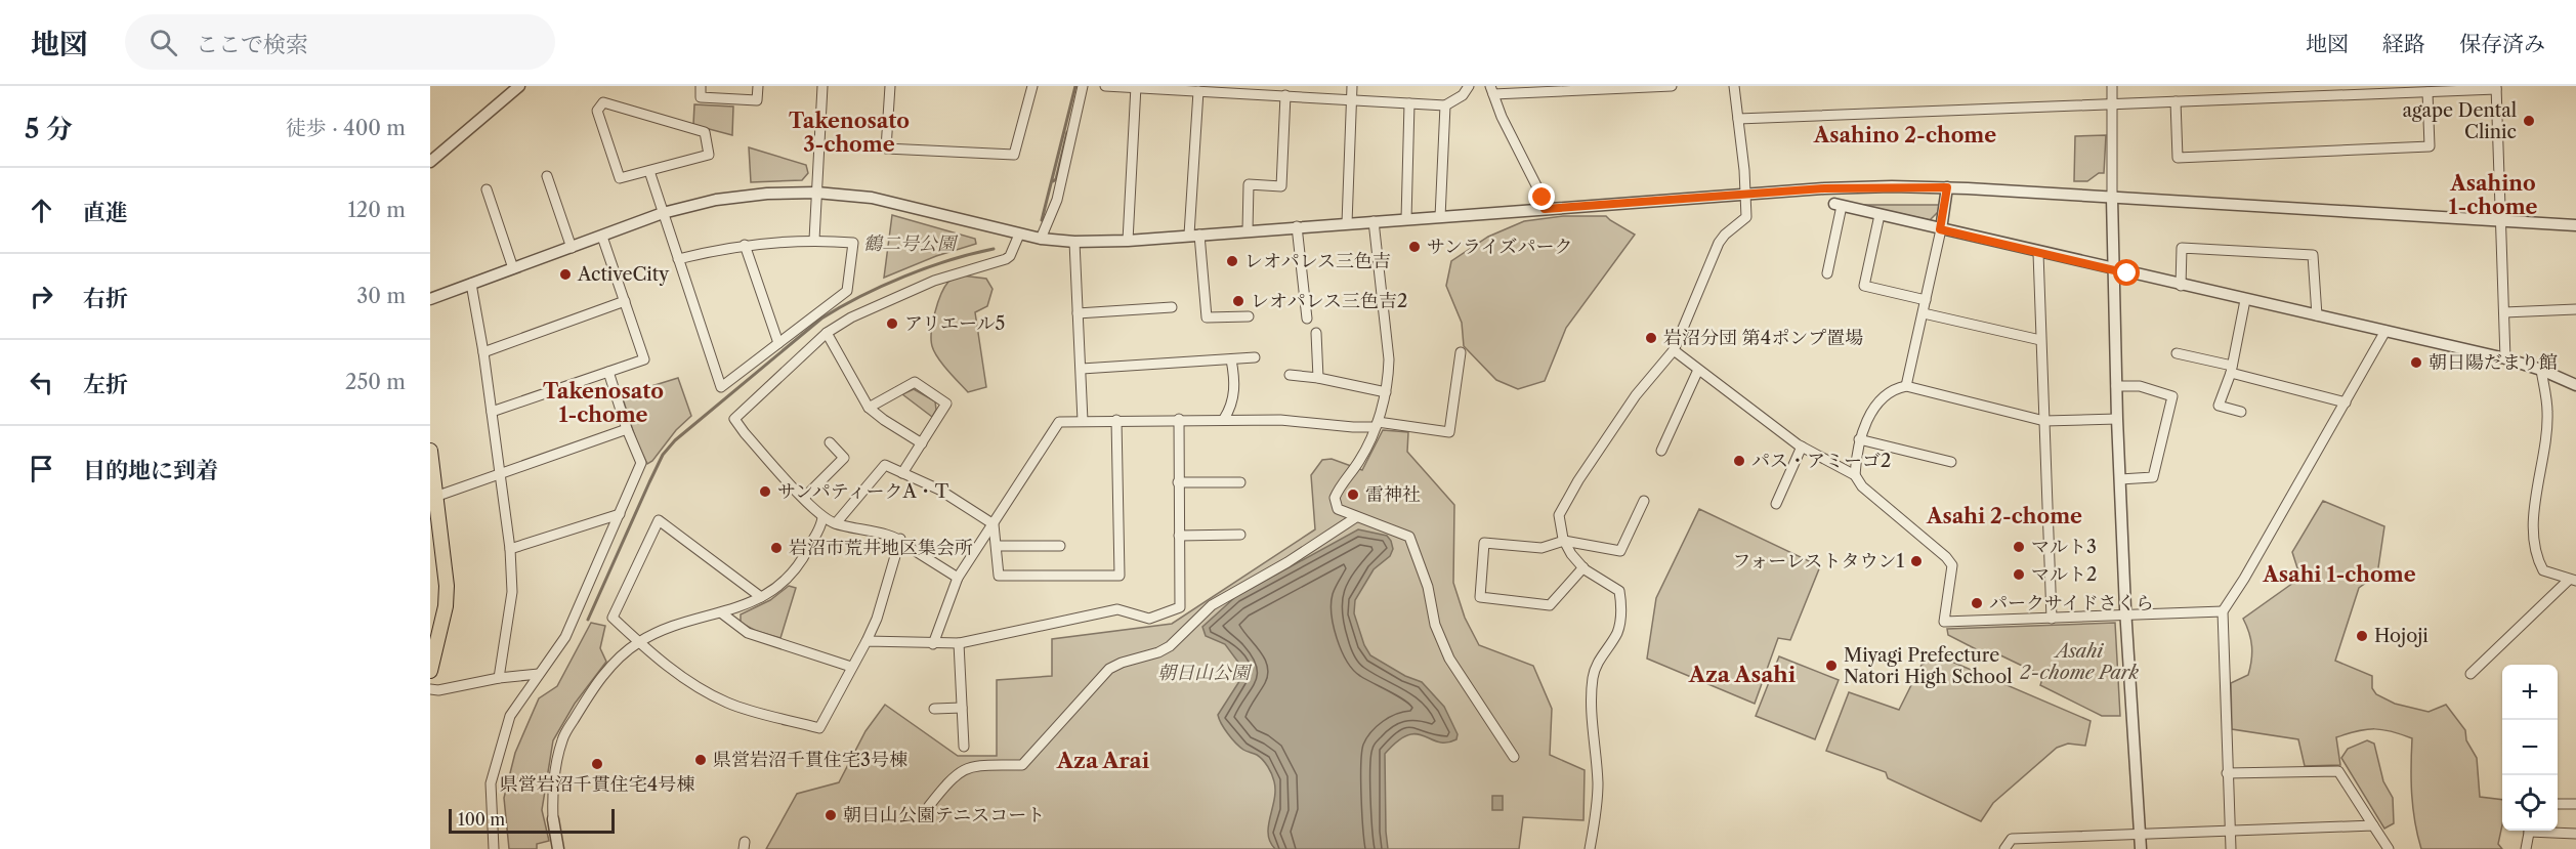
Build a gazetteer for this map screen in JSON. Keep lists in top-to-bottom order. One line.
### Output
{"districts":["Takenosato 3-chome","Asahino 2-chome","Asahino 1-chome","Takenosato 1-chome","Asahi 2-chome","Asahi 1-chome","Aza Asahi","Aza Arai"],"parks":["鶴二号公園","Asahi 2-chome Park","朝日山公園"],"places":["agape Dental Clinic","サンライズパーク","レオパレス三色吉","ActiveCity","レオパレス三色吉2","アリエール5","岩沼分団 第4ポンプ置場","朝日陽だまり館","パス・アミーゴ2","サンパティークA・T","雷神社","マルト3","岩沼市荒井地区集会所","フォーレストタウン1","マルト2","パークサイドさくら","Hojoji","Miyagi Prefecture Natori High School","県営岩沼千貫住宅3号棟","県営岩沼千貫住宅4号棟","朝日山公園テニスコート"],"scale_bar":"100 m","page":{"header":"地図","search":"ここで検索","nav":["地図","経路","保存済み"],"heading":["5 分","徒歩 · 400 m"],"list":[["直進","120 m"],["右折","30 m"],["左折","250 m"],"目的地に到着"],"map_buttons":["+","−"],"scale":"100 m"}}
